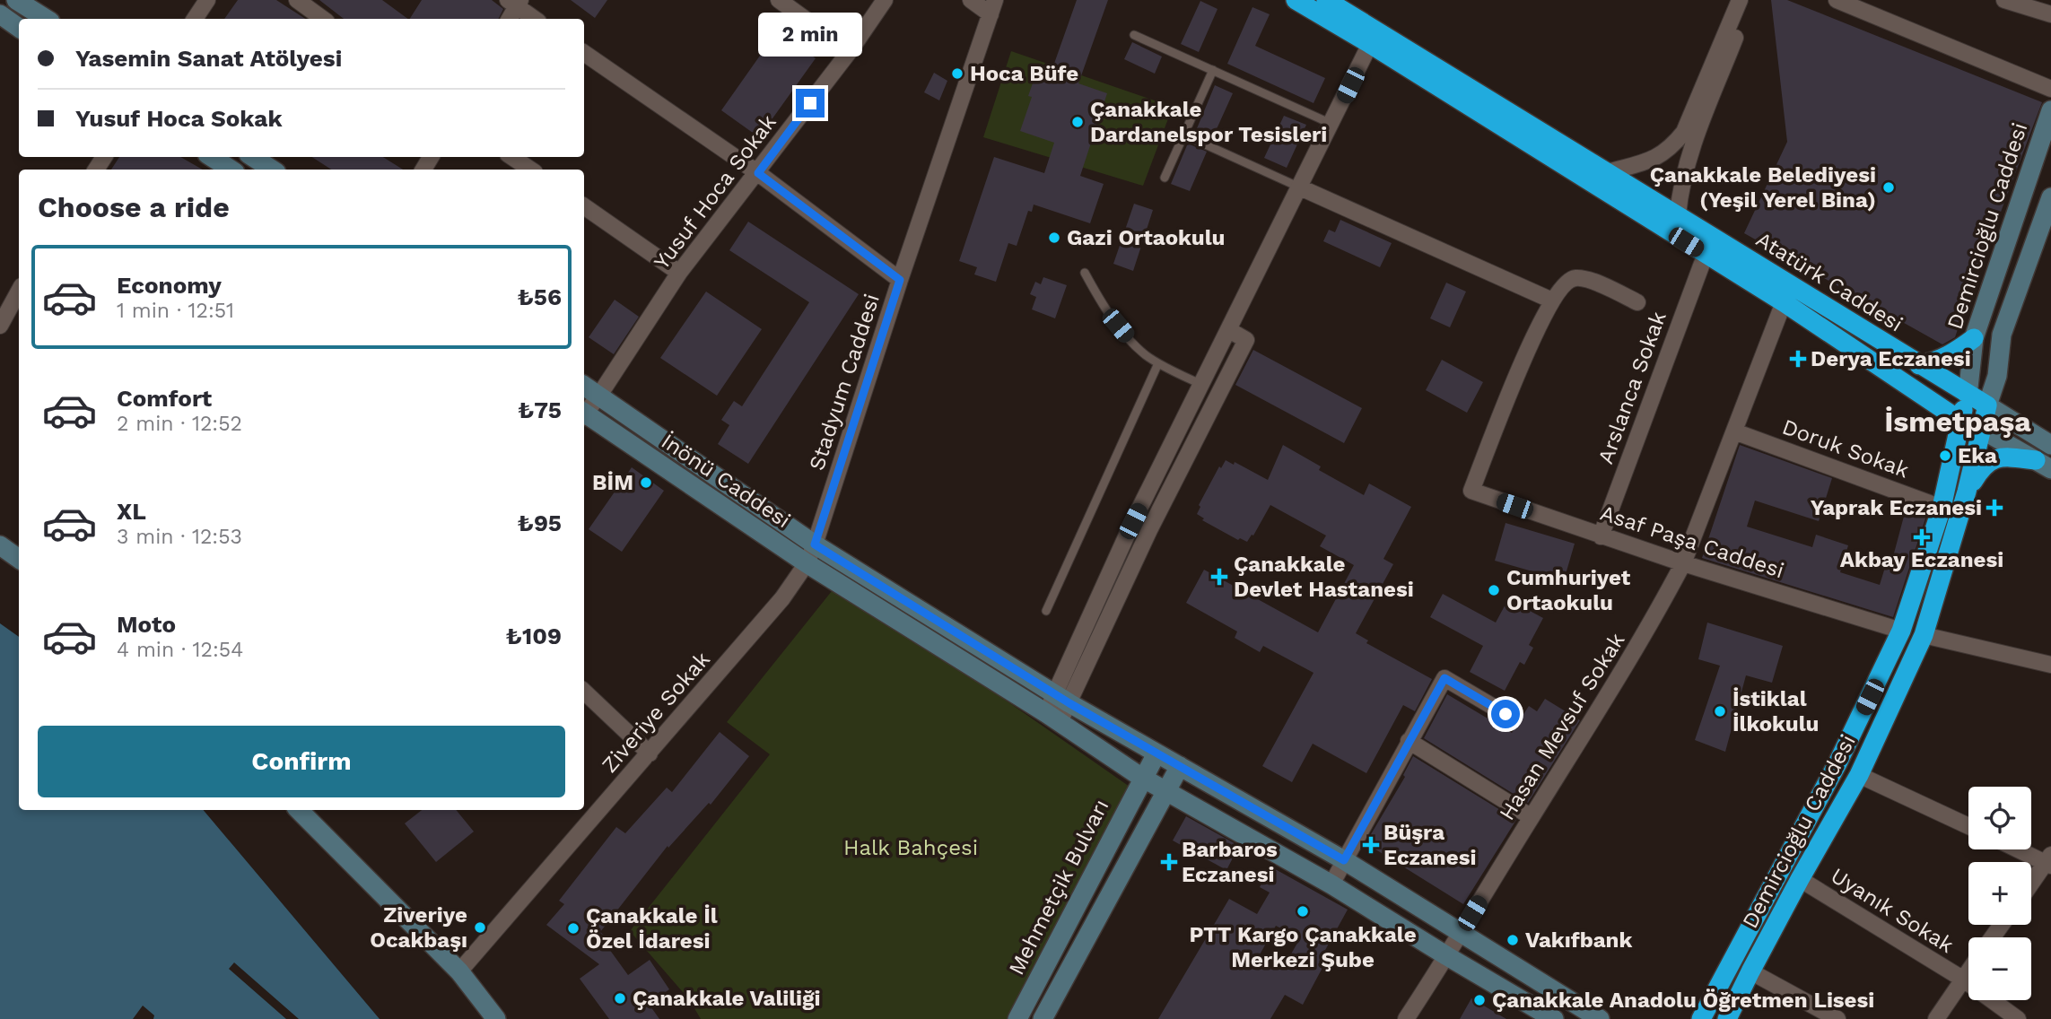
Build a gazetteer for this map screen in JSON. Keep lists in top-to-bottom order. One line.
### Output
{"streets":{"highway":["Demircioğlu Caddesi","Atatürk Caddesi"],"main road":["İnönü Caddesi","Mehmetçik Bulvarı"],"street":["Yusuf Hoca Sokak","Stadyum Caddesi","Arslanca Sokak","Doruk Sokak","Asaf Paşa Caddesi","Ziveriye Sokak","Hasan Mevsuf Sokak","Uyanık Sokak"]},"crossings":[["Yusuf Hoca Sokak","İnönü Caddesi"],["Demircioğlu Caddesi","Atatürk Caddesi"],["Demircioğlu Caddesi","Doruk Sokak"],["Demircioğlu Caddesi","Asaf Paşa Caddesi"],["Demircioğlu Caddesi","Uyanık Sokak"],["Atatürk Caddesi","Arslanca Sokak"],["Atatürk Caddesi","Hasan Mevsuf Sokak"],["Stadyum Caddesi","İnönü Caddesi"],["Stadyum Caddesi","Ziveriye Sokak"],["Arslanca Sokak","Asaf Paşa Caddesi"],["Doruk Sokak","Hasan Mevsuf Sokak"],["İnönü Caddesi","Ziveriye Sokak"],["İnönü Caddesi","Hasan Mevsuf Sokak"],["İnönü Caddesi","Mehmetçik Bulvarı"],["Asaf Paşa Caddesi","Hasan Mevsuf Sokak"]],"districts":["İsmetpaşa"],"parks":["Halk Bahçesi"],"places":{"other":["Hoca Büfe","Çanakkale Dardanelspor Tesisleri","Çanakkale Belediyesi (Yeşil Yerel Bina)","Gazi Ortaokulu","Eka","BİM","Cumhuriyet Ortaokulu","İstiklal İlkokulu","PTT Kargo Çanakkale Merkezi Şube","Ziveriye Ocakbaşı","Çanakkale İl Özel İdaresi","Vakıfbank","Çanakkale Valiliği","Çanakkale Anadolu Öğretmen Lisesi"],"health":["Derya Eczanesi","Yaprak Eczanesi","Akbay Eczanesi","Çanakkale Devlet Hastanesi","Büşra Eczanesi","Barbaros Eczanesi"]},"page":{"bubble":"2 min","banner":["Yasemin Sanat Atölyesi","Yusuf Hoca Sokak"],"heading":"Choose a ride","list":[{"name":"Economy","note":"1 min · 12:51","value":"₺56"},{"name":"Comfort","note":"2 min · 12:52","value":"₺75"},{"name":"XL","note":"3 min · 12:53","value":"₺95"},{"name":"Moto","note":"4 min · 12:54","value":"₺109"}],"buttons":"Confirm","map_buttons":["+","−"]}}
